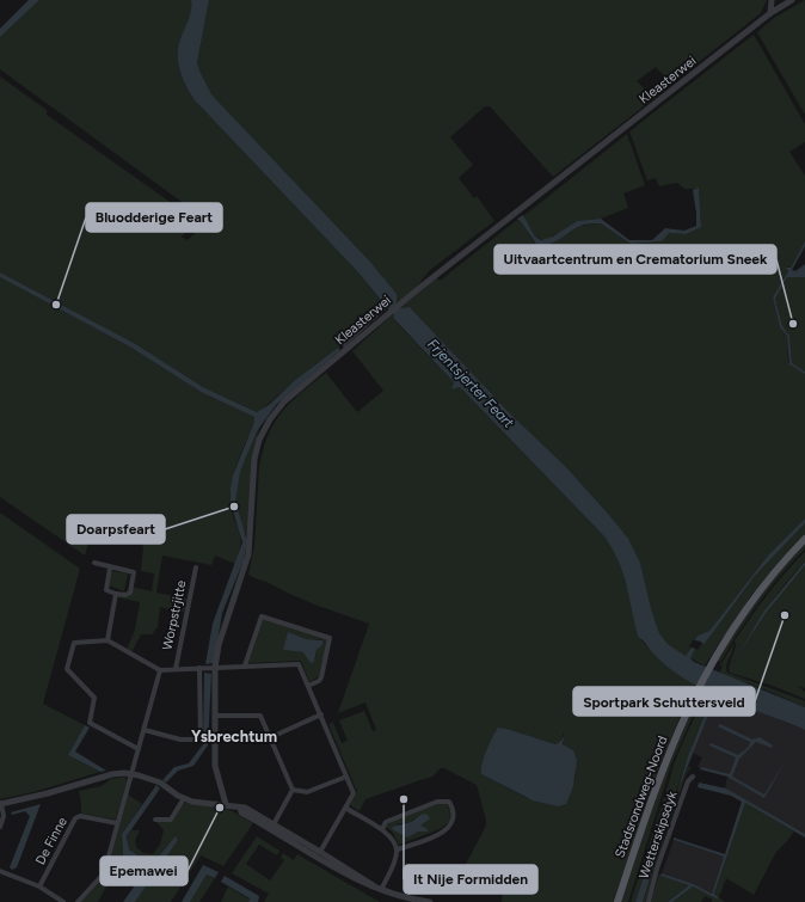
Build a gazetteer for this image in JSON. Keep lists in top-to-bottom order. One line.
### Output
{"streets":{"main road":["Stadsrondweg-Noord"],"street":["Kleasterwei","Worpstrjitte","Wetterskipsdyk","De Finne"]},"districts":["Ysbrechtum"],"water":["Frjentsjerter Feart"],"places":["Bluodderige Feart","Uitvaartcentrum en Crematorium Sneek","Doarpsfeart","Sportpark Schuttersveld","It Nije Formidden","Epemawei"]}
